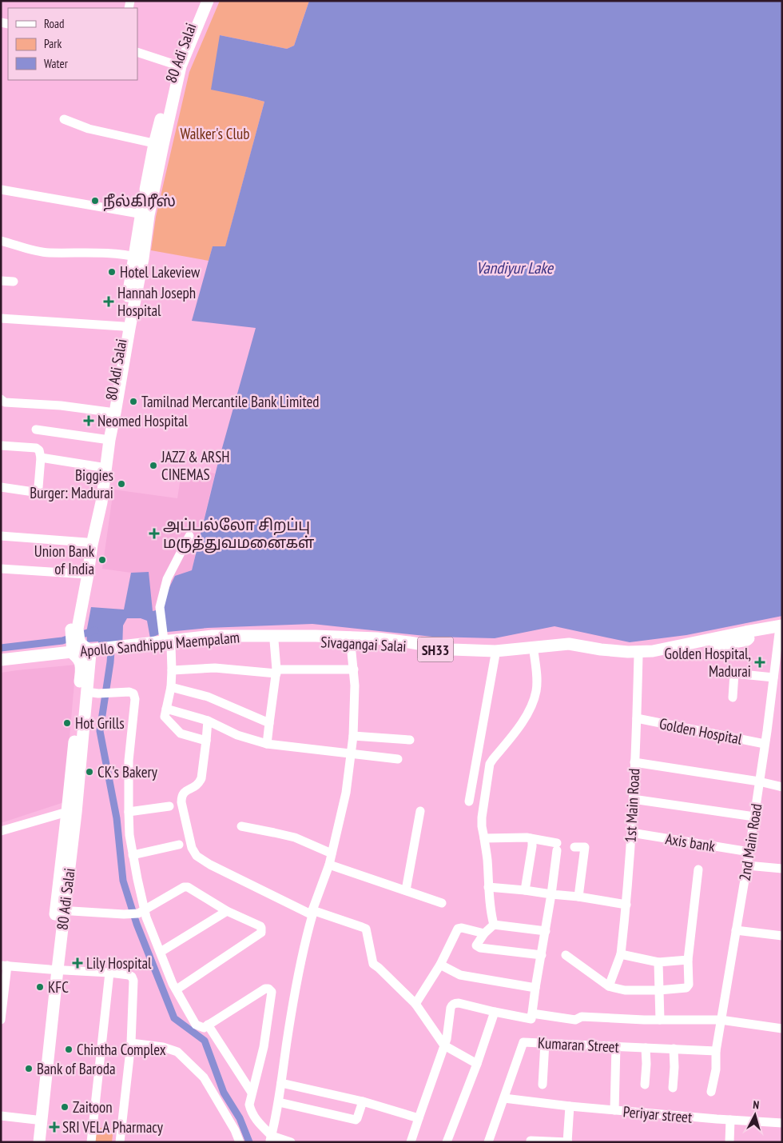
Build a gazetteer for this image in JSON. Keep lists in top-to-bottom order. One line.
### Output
{"streets":{"main road":["80 Adi Salai","Apollo Sandhippu Maempalam","Sivagangai Salai","SH33"],"street":["Golden Hospital","1st Main Road","Axis bank","2nd Main Road","Kumaran Street","Periyar street"]},"crossings":[["80 Adi Salai","Sivagangai Salai"],["Apollo Sandhippu Maempalam","Sivagangai Salai"],["Apollo Sandhippu Maempalam","1st Main Road"],["Sivagangai Salai","1st Main Road"],["Sivagangai Salai","2nd Main Road"],["Golden Hospital","1st Main Road"],["Golden Hospital","2nd Main Road"],["1st Main Road","Axis bank"],["Axis bank","2nd Main Road"],["2nd Main Road","Kumaran Street"]],"water":["Vandiyur Lake"],"parks":["Walker's Club"],"places":{"other":["நீல்கிரீஸ்","Hotel Lakeview","Tamilnad Mercantile Bank Limited","JAZZ & ARSH CINEMAS","Biggies Burger: Madurai","Union Bank of India","Hot Grills","CK's Bakery","KFC","Chintha Complex","Bank of Baroda","Zaitoon"],"health":["Hannah Joseph Hospital","Neomed Hospital","அப்பல்லோ சிறப்பு மருத்துவமனைகள்","Golden Hospital, Madurai","Lily Hospital","SRI VELA Pharmacy"]},"legend":["Road","Park","Water"],"north":"top"}
